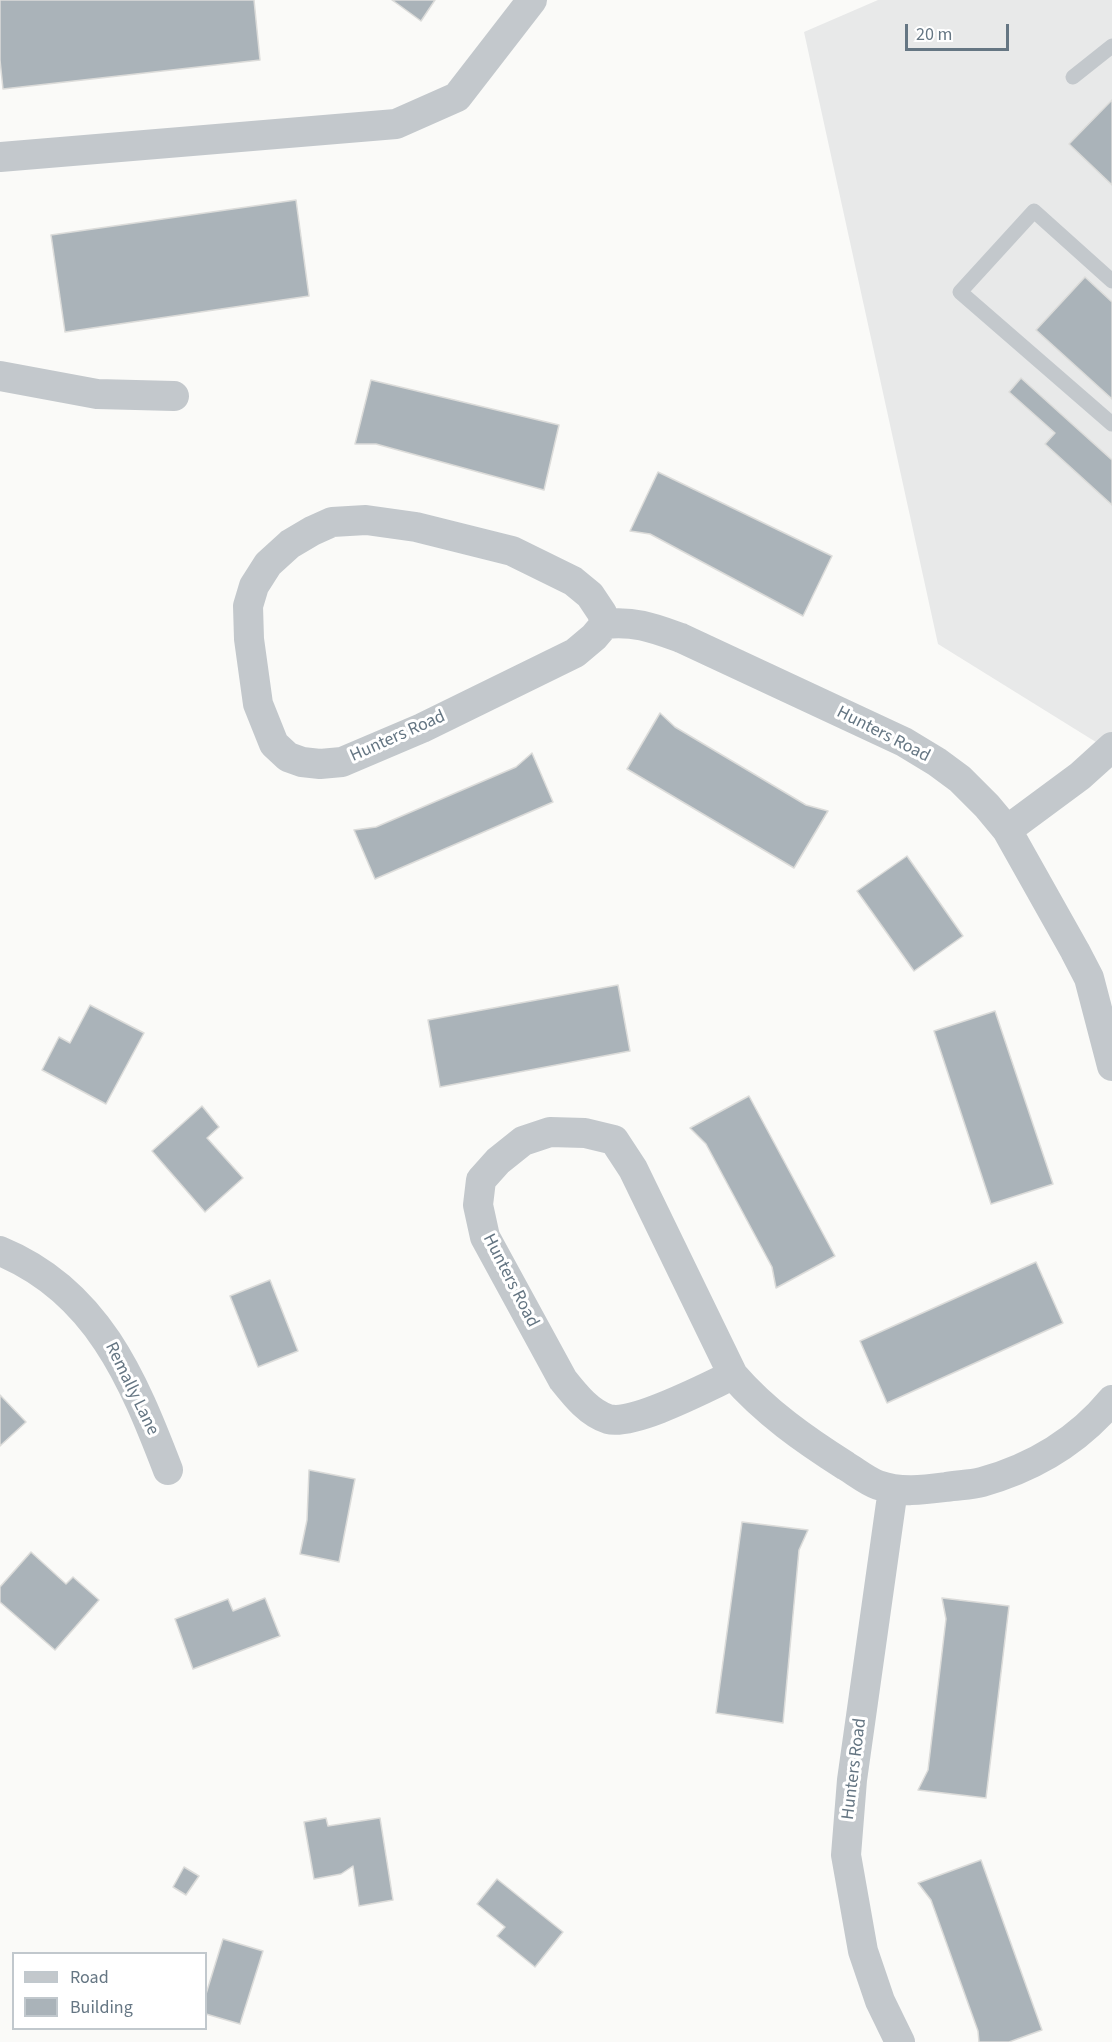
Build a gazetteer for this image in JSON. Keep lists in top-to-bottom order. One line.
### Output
{"streets":{"street":["Hunters Road","Remally Lane"]},"legend":["Road","Building"],"scale_bar":"20 m"}
